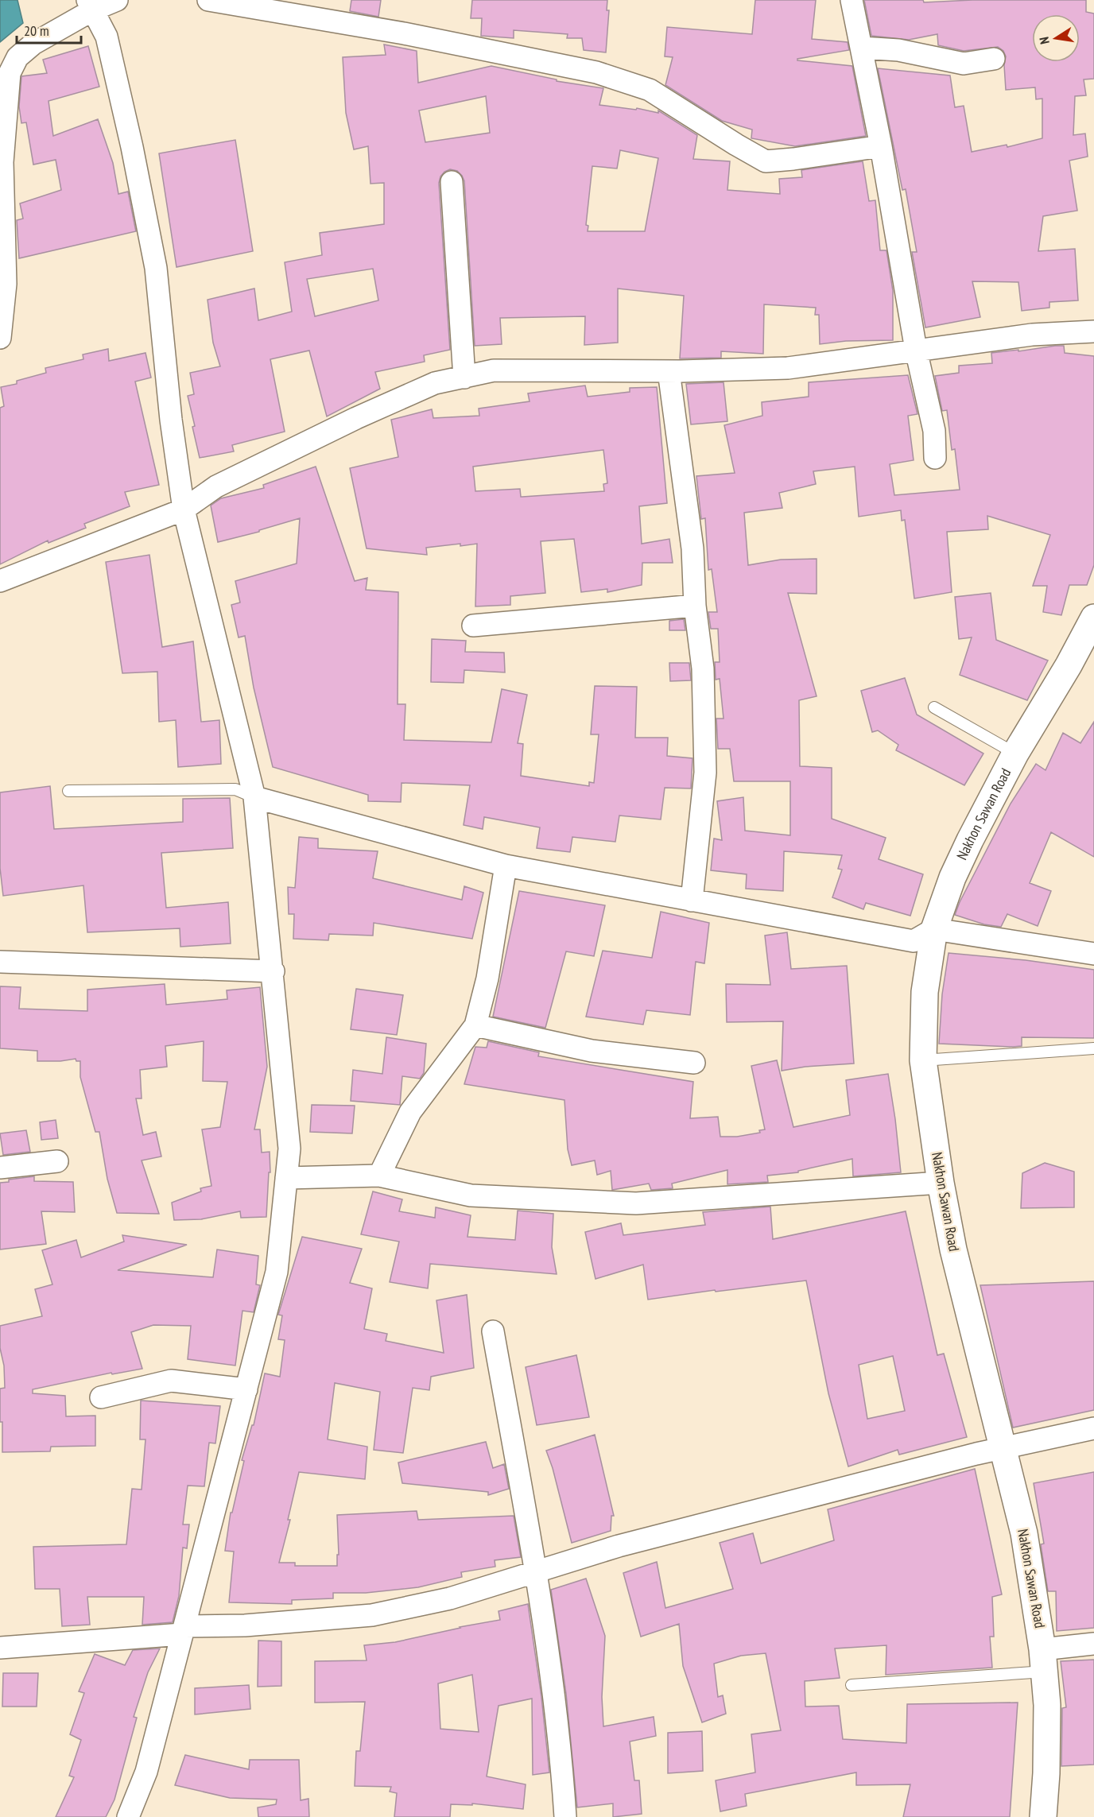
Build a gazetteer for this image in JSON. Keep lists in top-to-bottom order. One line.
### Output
{"streets":{"main road":["Nakhon Sawan Road"]},"scale_bar":"20 m","north":"left"}
